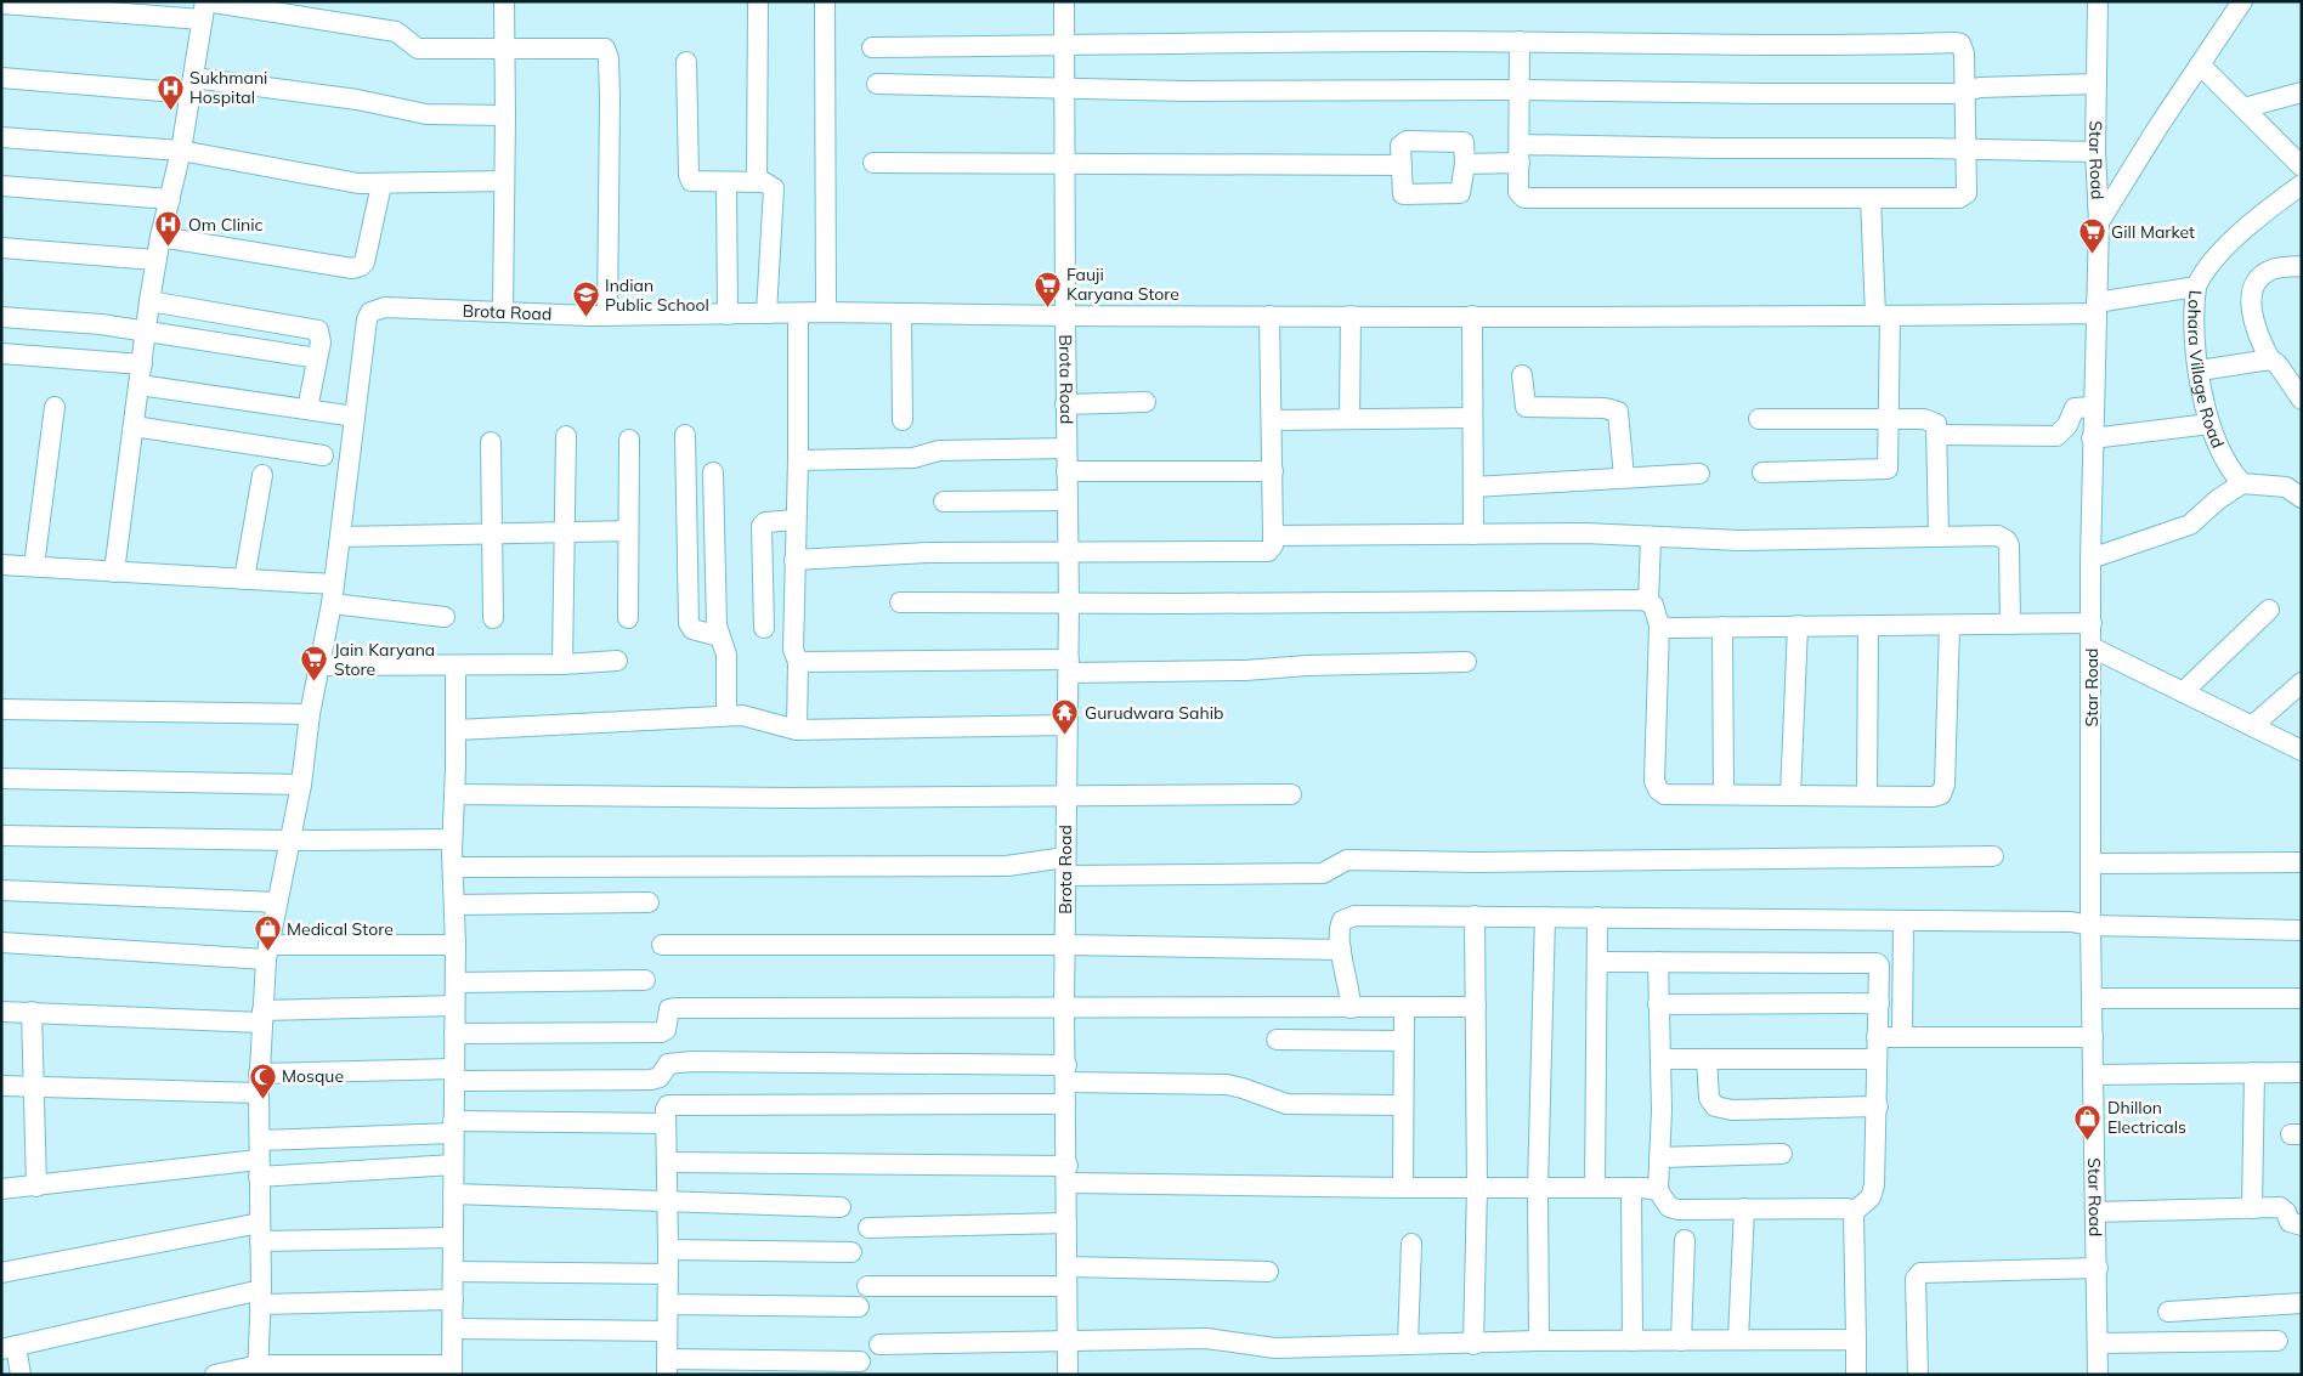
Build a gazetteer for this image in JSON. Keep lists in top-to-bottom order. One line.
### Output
{"streets":{"street":["Star Road","Brota Road","Lohara Village Road"]},"crossings":[["Star Road","Lohara Village Road"],["Brota Road","Lohara Village Road"]],"places":{"hospital":["Sukhmani Hospital","Om Clinic"],"supermarket":["Gill Market","Fauji Karyana Store","Jain Karyana Store"],"school or university":["Indian Public School"],"temple":["Gurudwara Sahib"],"shop":["Medical Store","Dhillon Electricals"],"mosque":["Mosque"]}}
